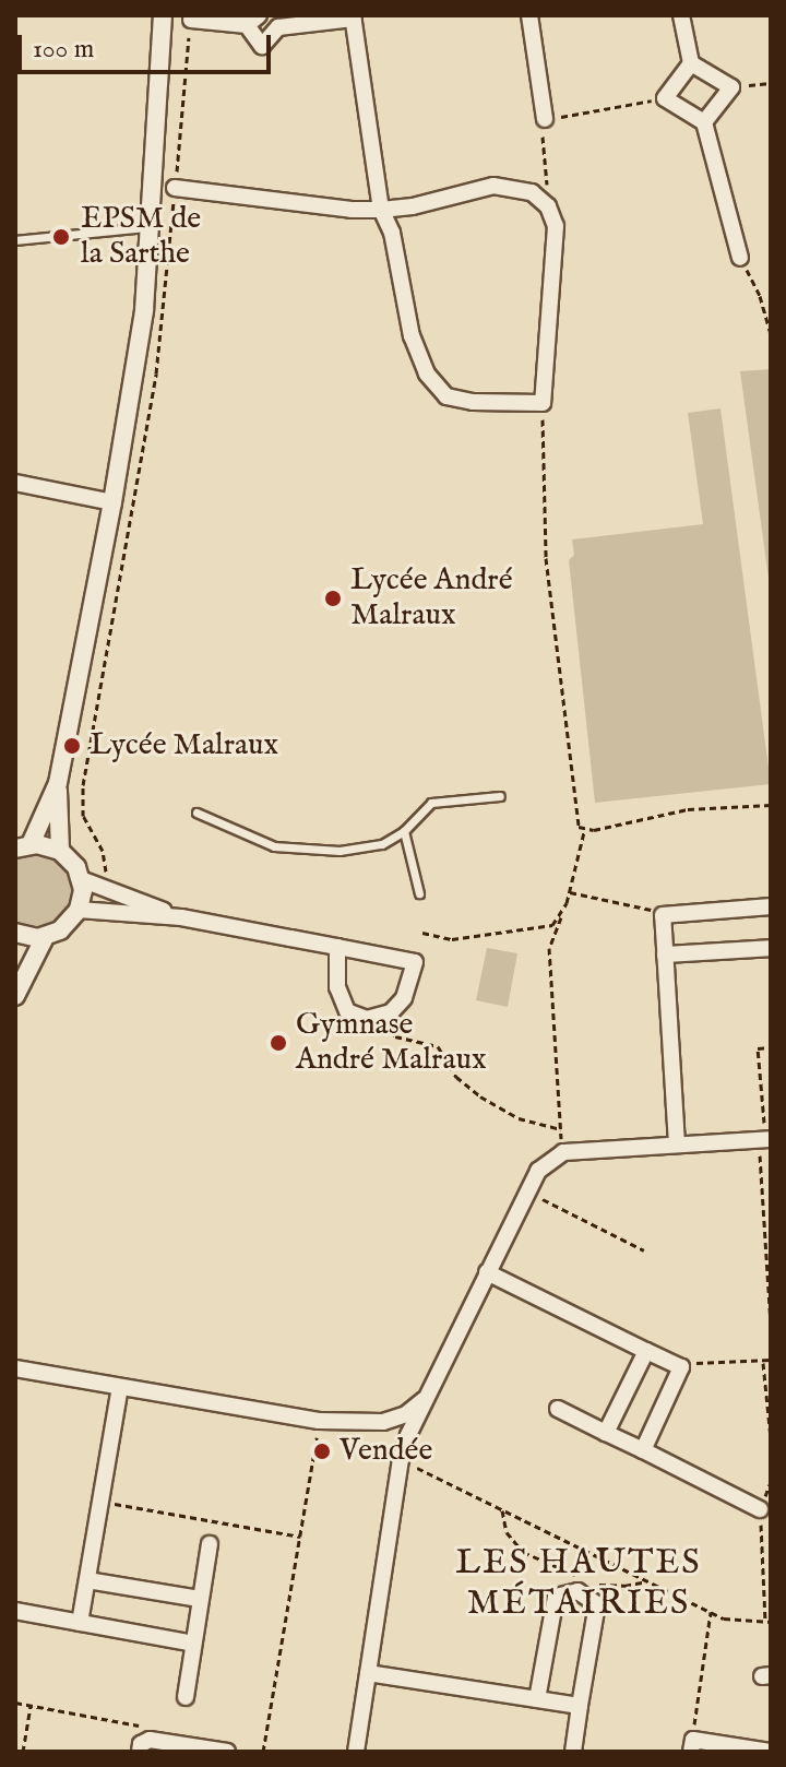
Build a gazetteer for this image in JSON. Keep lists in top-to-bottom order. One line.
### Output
{"districts":["LES HAUTES MÉTAIRIES"],"places":["EPSM de la Sarthe","Lycée André Malraux","Lycée Malraux","Gymnase André Malraux","Vendée"],"scale_bar":"100 m"}
